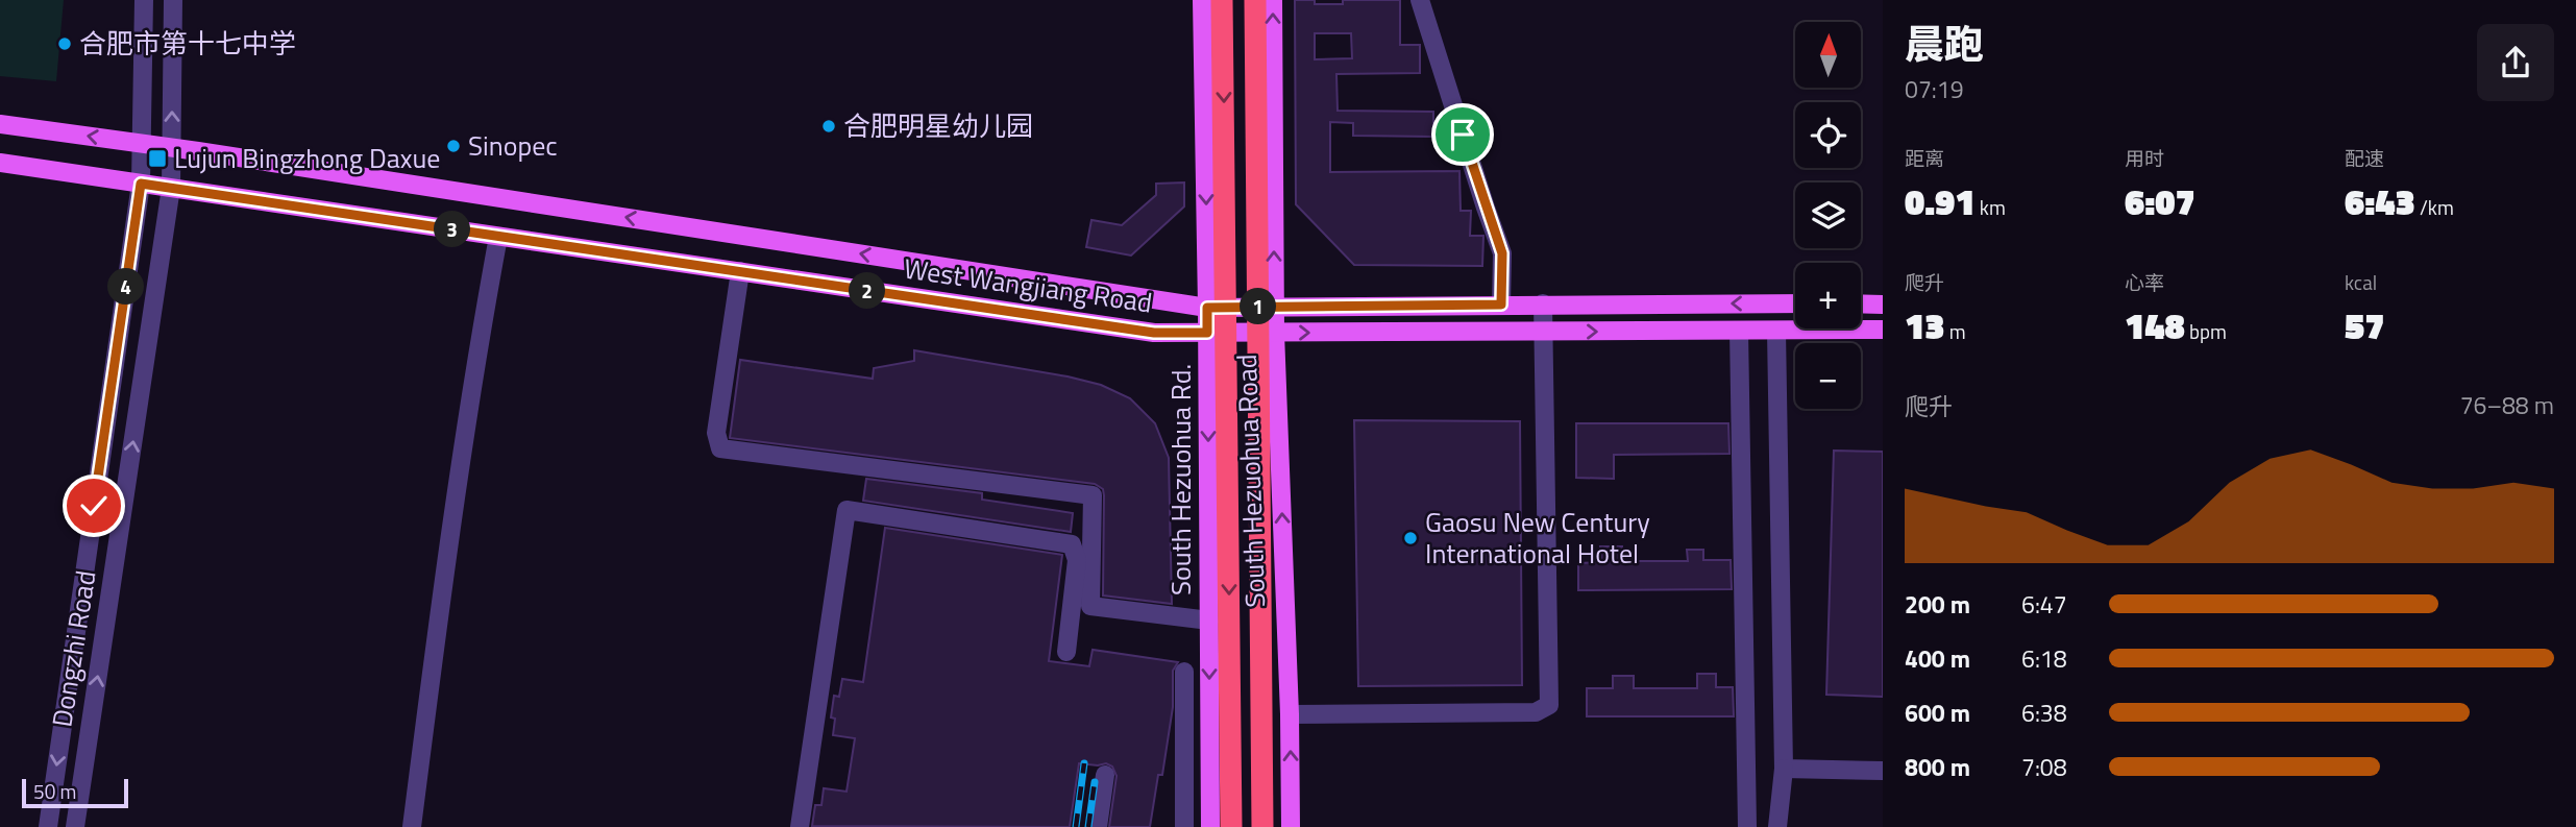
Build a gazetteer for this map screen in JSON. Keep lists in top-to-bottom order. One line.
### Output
{"streets":{"highway":["South Hezuohua Road"],"main road":["West Wangjiang Road","South Hezuohua Rd."],"street":["Dongzhi Road"]},"crossings":[["West Wangjiang Road","South Hezuohua Rd."],["West Wangjiang Road","South Hezuohua Road"],["West Wangjiang Road","Dongzhi Road"]],"one_way":["South Hezuohua Rd."],"places":{"other":["合肥市第十七中学","合肥明星幼儿园","Sinopec","Gaosu New Century International Hotel"],"transit":["Lujun Bingzhong Daxue"]},"scale_bar":"50 m","north":"top","page":{"heading":["晨跑","07:19"],"map_buttons":["+","−"],"stats":[["距离","0.91 km"],["用时","6:07"],["配速","6:43 /km"],["爬升","13 m"],["心率","148 bpm"],["kcal","57"]],"pins":["3","4","2","1"],"chart":["爬升","76–88 m"],"list":[{"name":"200 m","note":"6:47"},{"name":"400 m","note":"6:18"},{"name":"600 m","note":"6:38"},{"name":"800 m","note":"7:08"}],"scale":"50 m"}}
